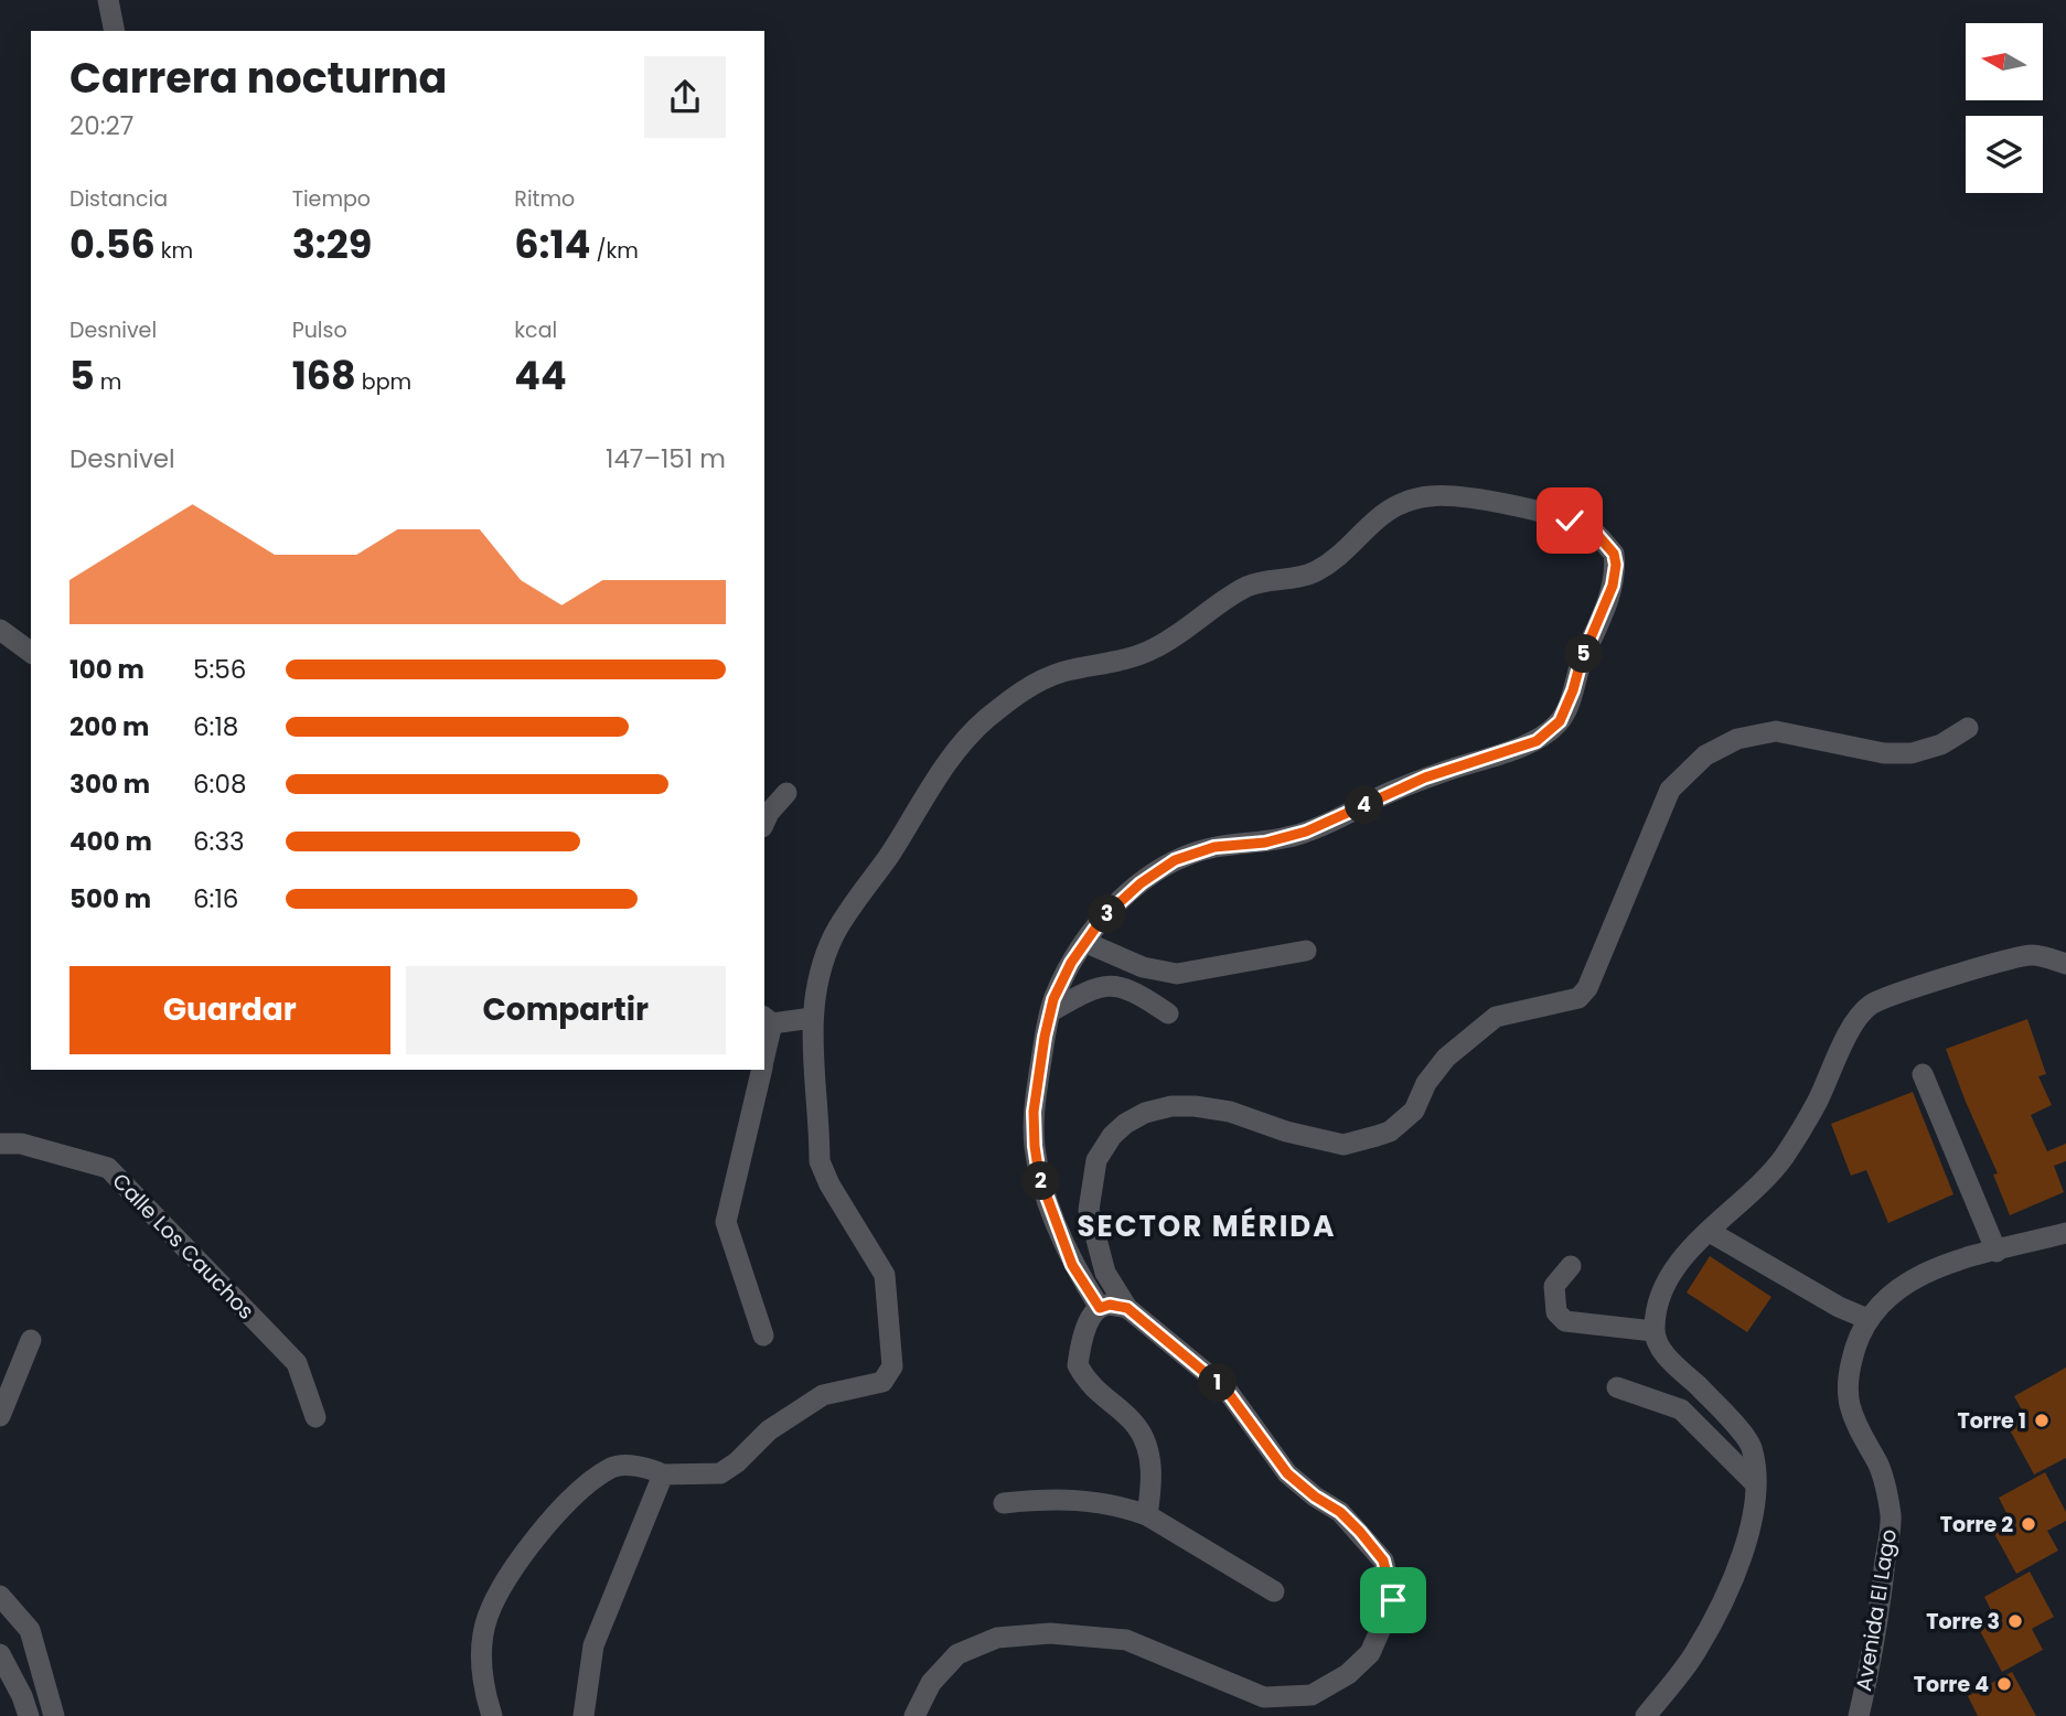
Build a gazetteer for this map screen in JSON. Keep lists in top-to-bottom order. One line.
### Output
{"streets":{"street":["Calle Los Cauchos","Avenida El Lago"]},"districts":["SECTOR MÉRIDA"],"places":["Torre 1","Torre 2","Torre 3","Torre 4"],"north":"left","page":{"heading":["Carrera nocturna","20:27"],"stats":[["Distancia","0.56 km"],["Tiempo","3:29"],["Ritmo","6:14 /km"],["Desnivel","5 m"],["Pulso","168 bpm"],["kcal","44"]],"chart":["Desnivel","147–151 m"],"pins":["5","4","3","2","1"],"list":[{"name":"100 m","note":"5:56"},{"name":"200 m","note":"6:18"},{"name":"300 m","note":"6:08"},{"name":"400 m","note":"6:33"},{"name":"500 m","note":"6:16"}],"buttons":["Guardar","Compartir"]}}
